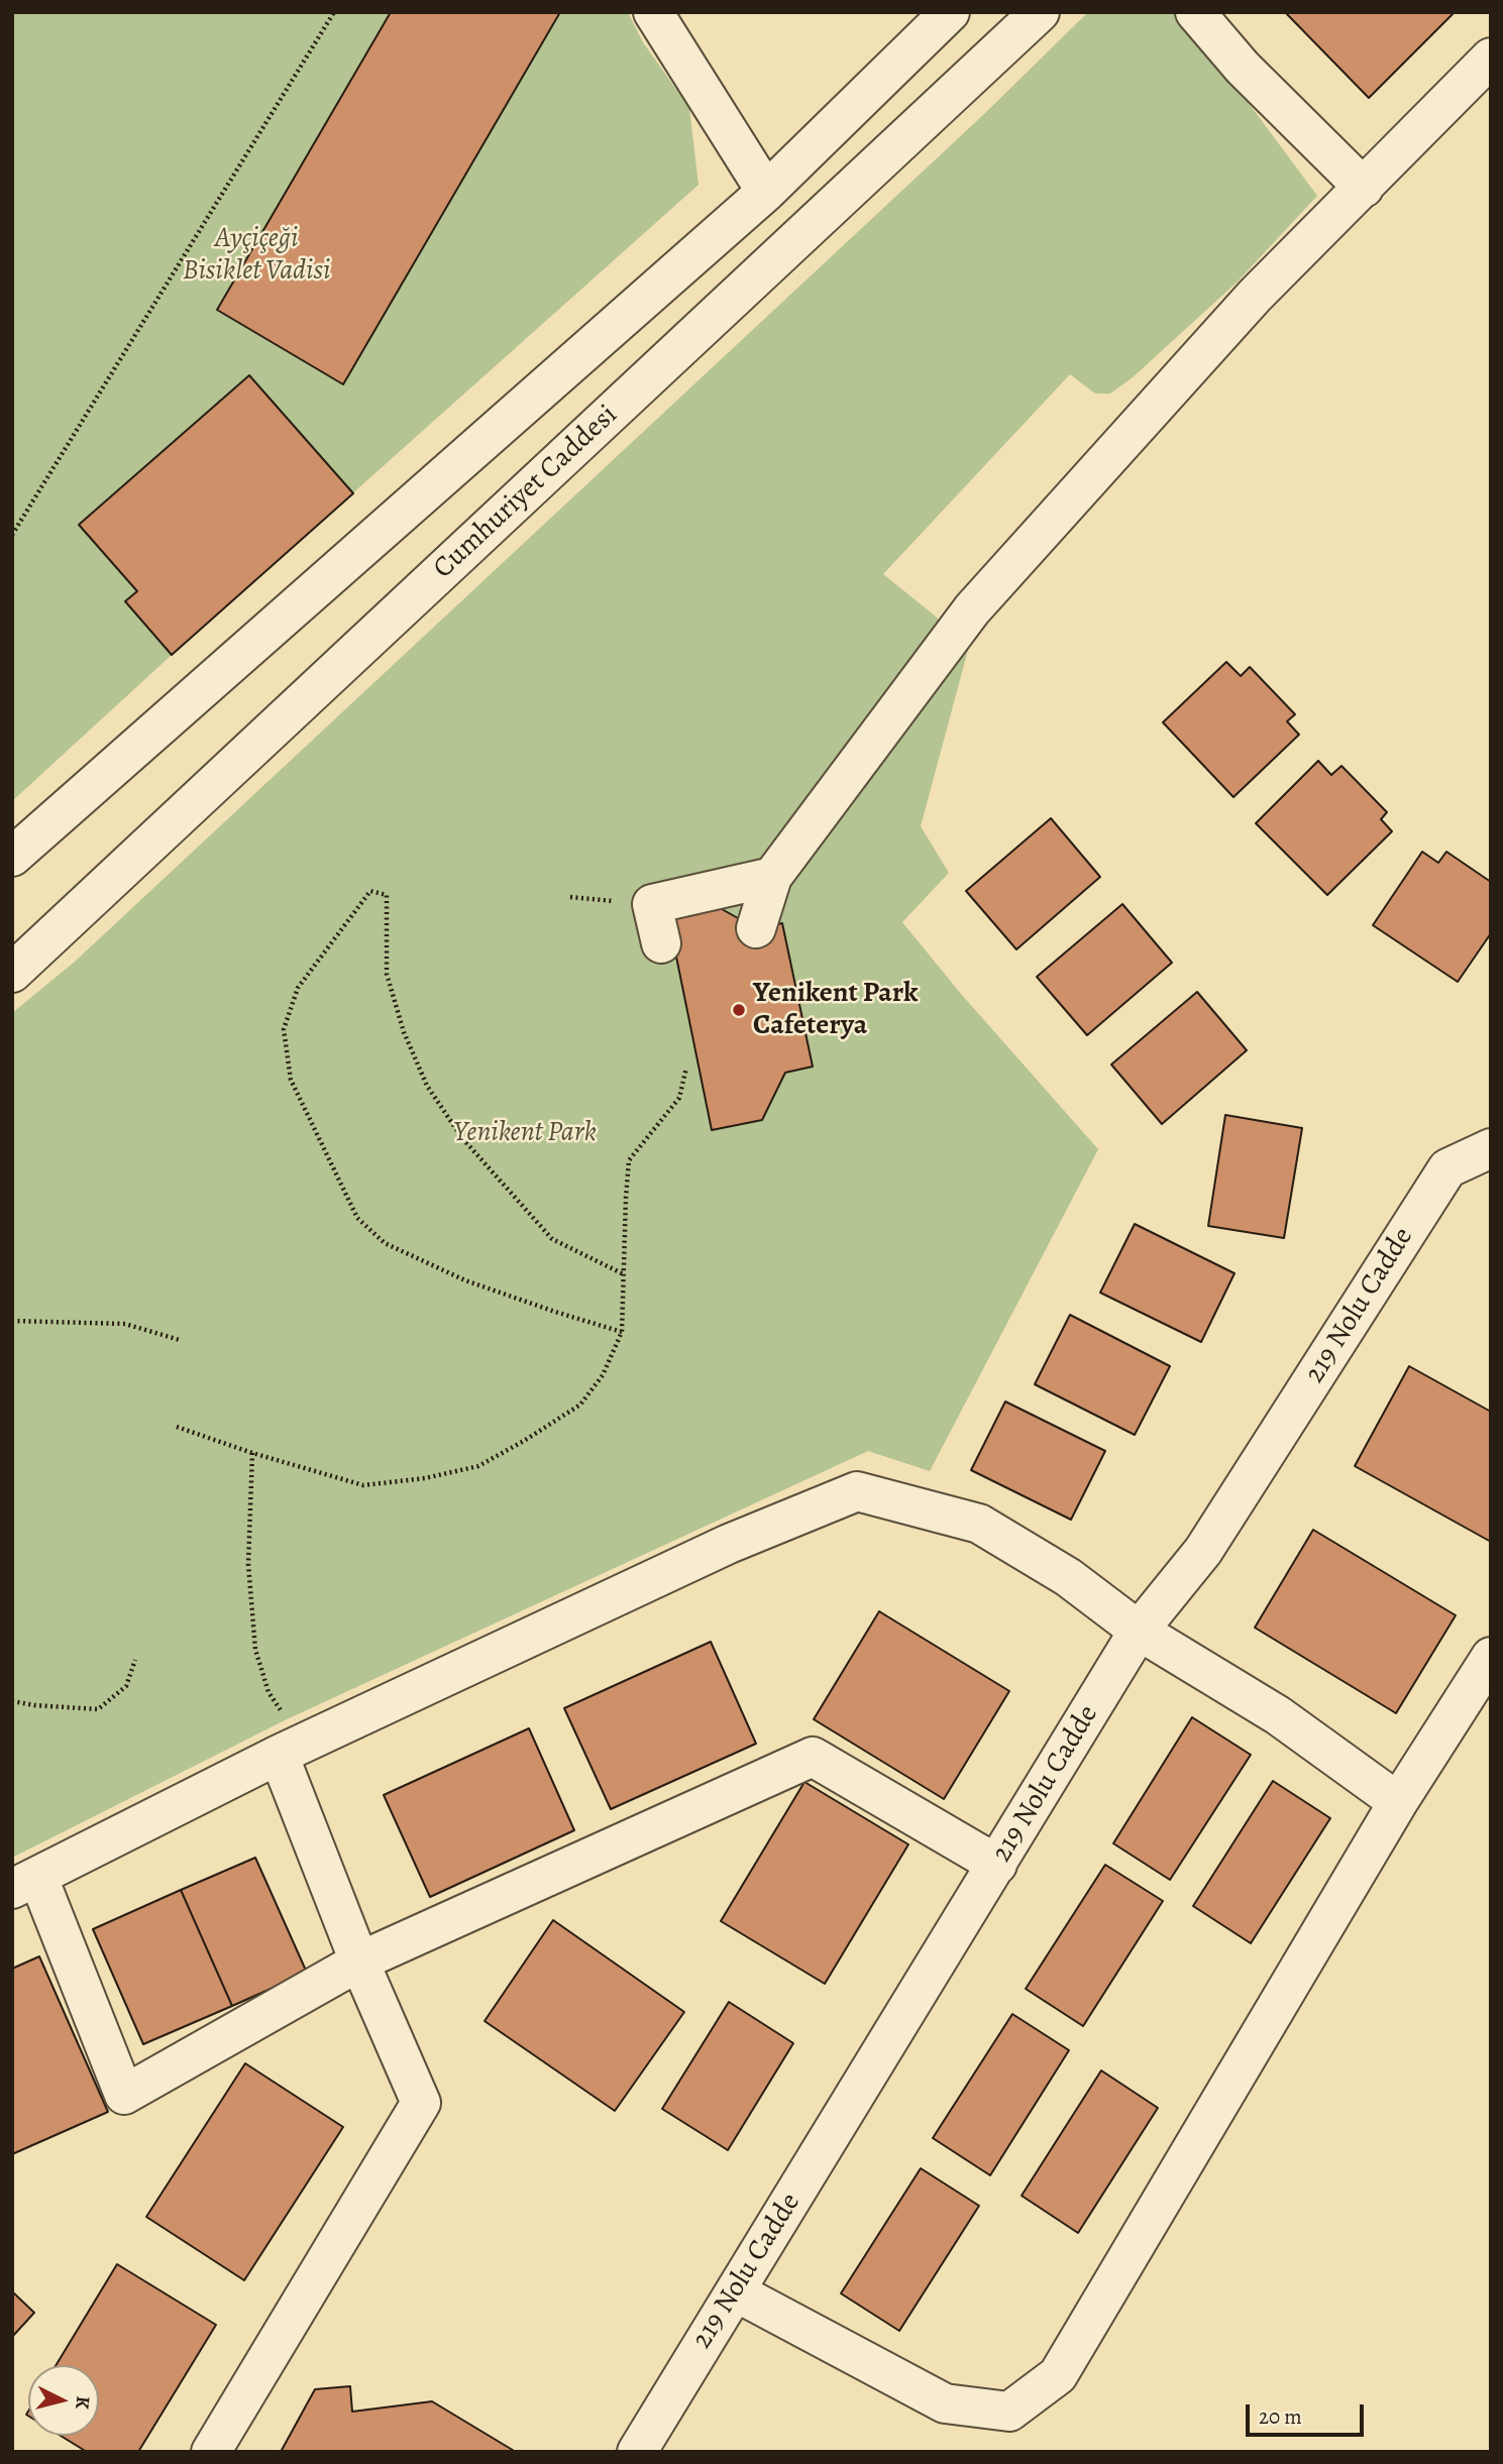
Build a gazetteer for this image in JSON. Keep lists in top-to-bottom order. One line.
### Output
{"streets":{"street":["Cumhuriyet Caddesi","219 Nolu Cadde"]},"parks":["Ayçiçeği Bisiklet Vadisi","Yenikent Park"],"places":["Yenikent Park Cafeterya"],"scale_bar":"20 m","north":"right"}
